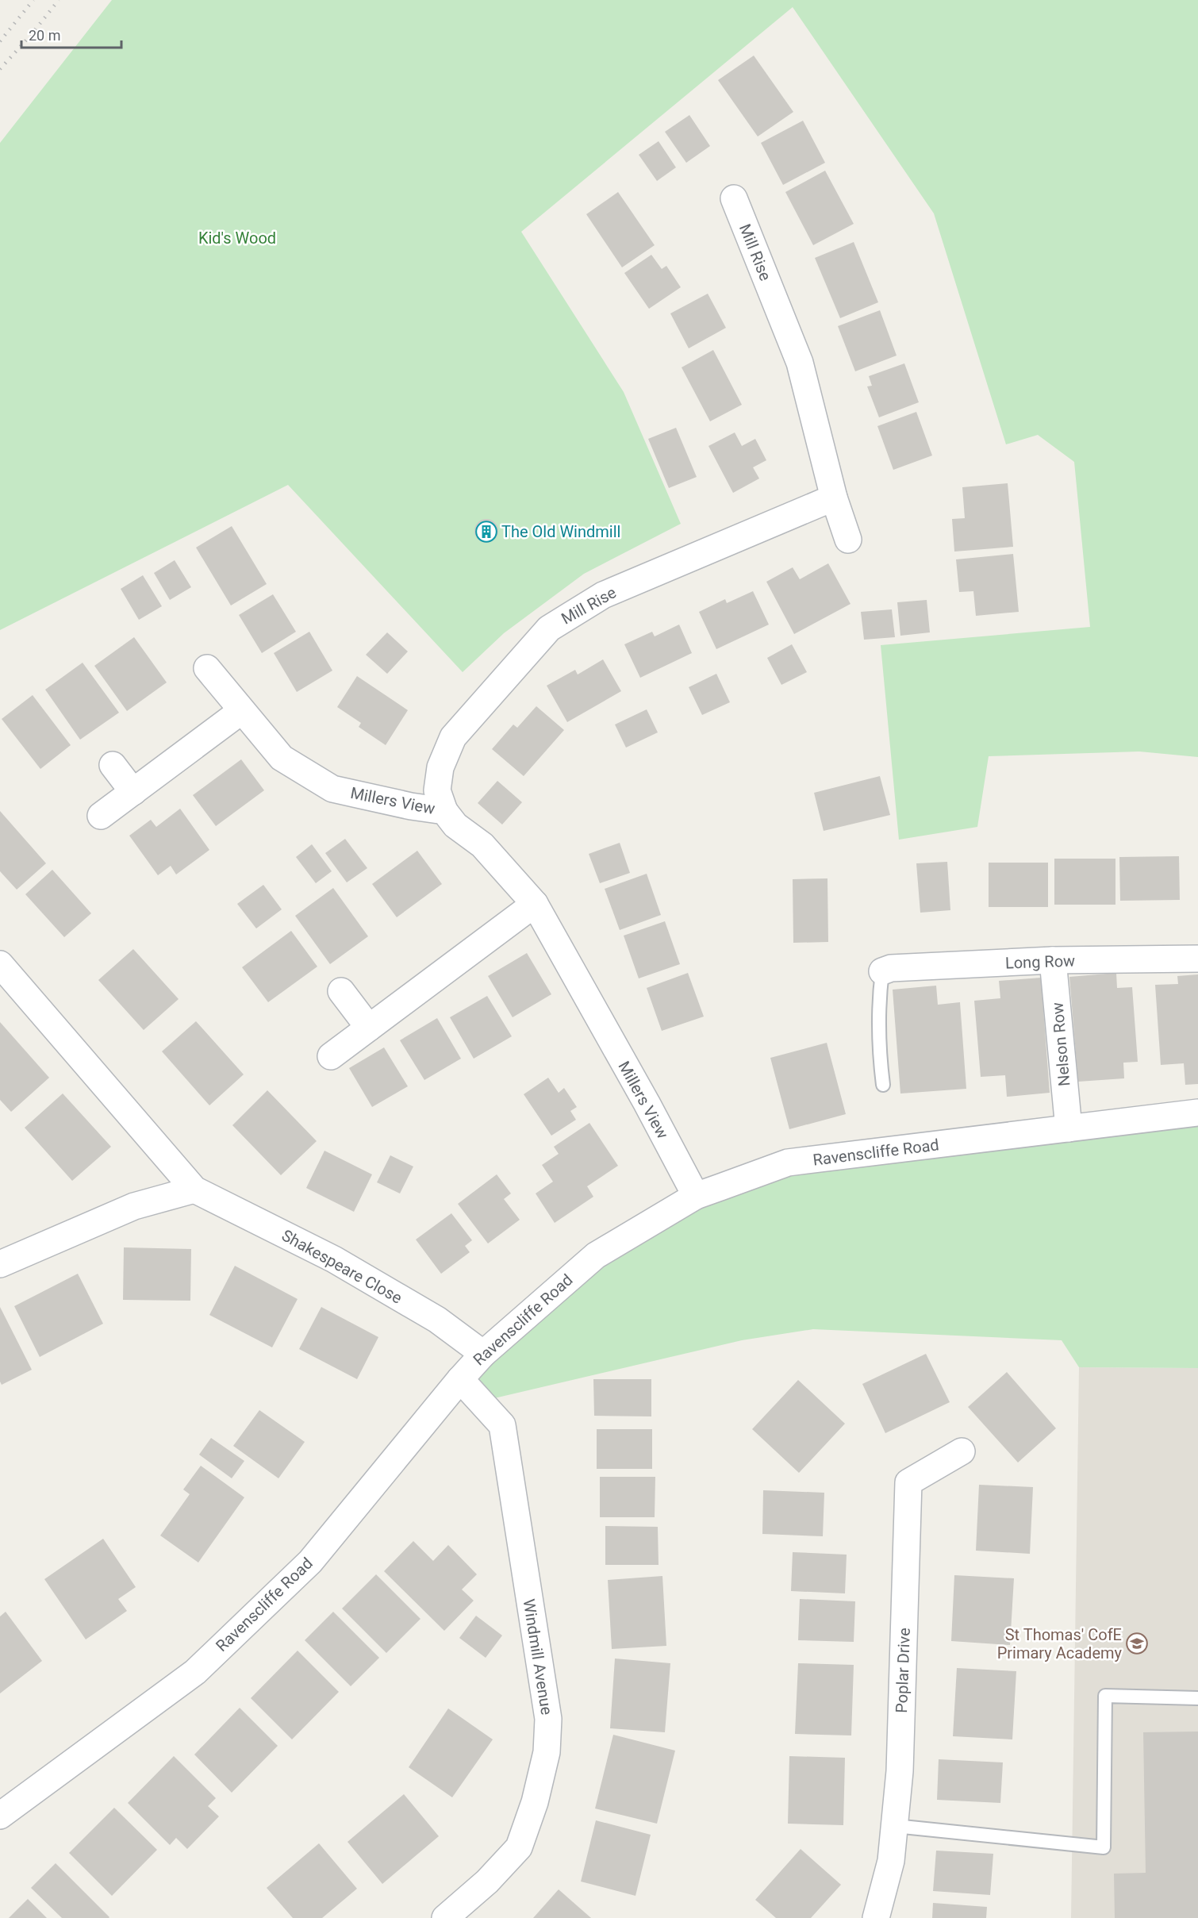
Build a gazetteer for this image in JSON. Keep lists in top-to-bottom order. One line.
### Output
{"streets":{"street":["Mill Rise","Millers View","Long Row","Nelson Row","Ravenscliffe Road","Shakespeare Close","Windmill Avenue","Poplar Drive"]},"crossings":[["Mill Rise","Millers View"],["Millers View","Ravenscliffe Road"],["Long Row","Nelson Row"],["Nelson Row","Ravenscliffe Road"],["Ravenscliffe Road","Shakespeare Close"],["Ravenscliffe Road","Windmill Avenue"]],"parks":["Kid's Wood"],"places":{"building":["The Old Windmill"],"school or university":["St Thomas' CofE Primary Academy"]},"scale_bar":"20 m"}
